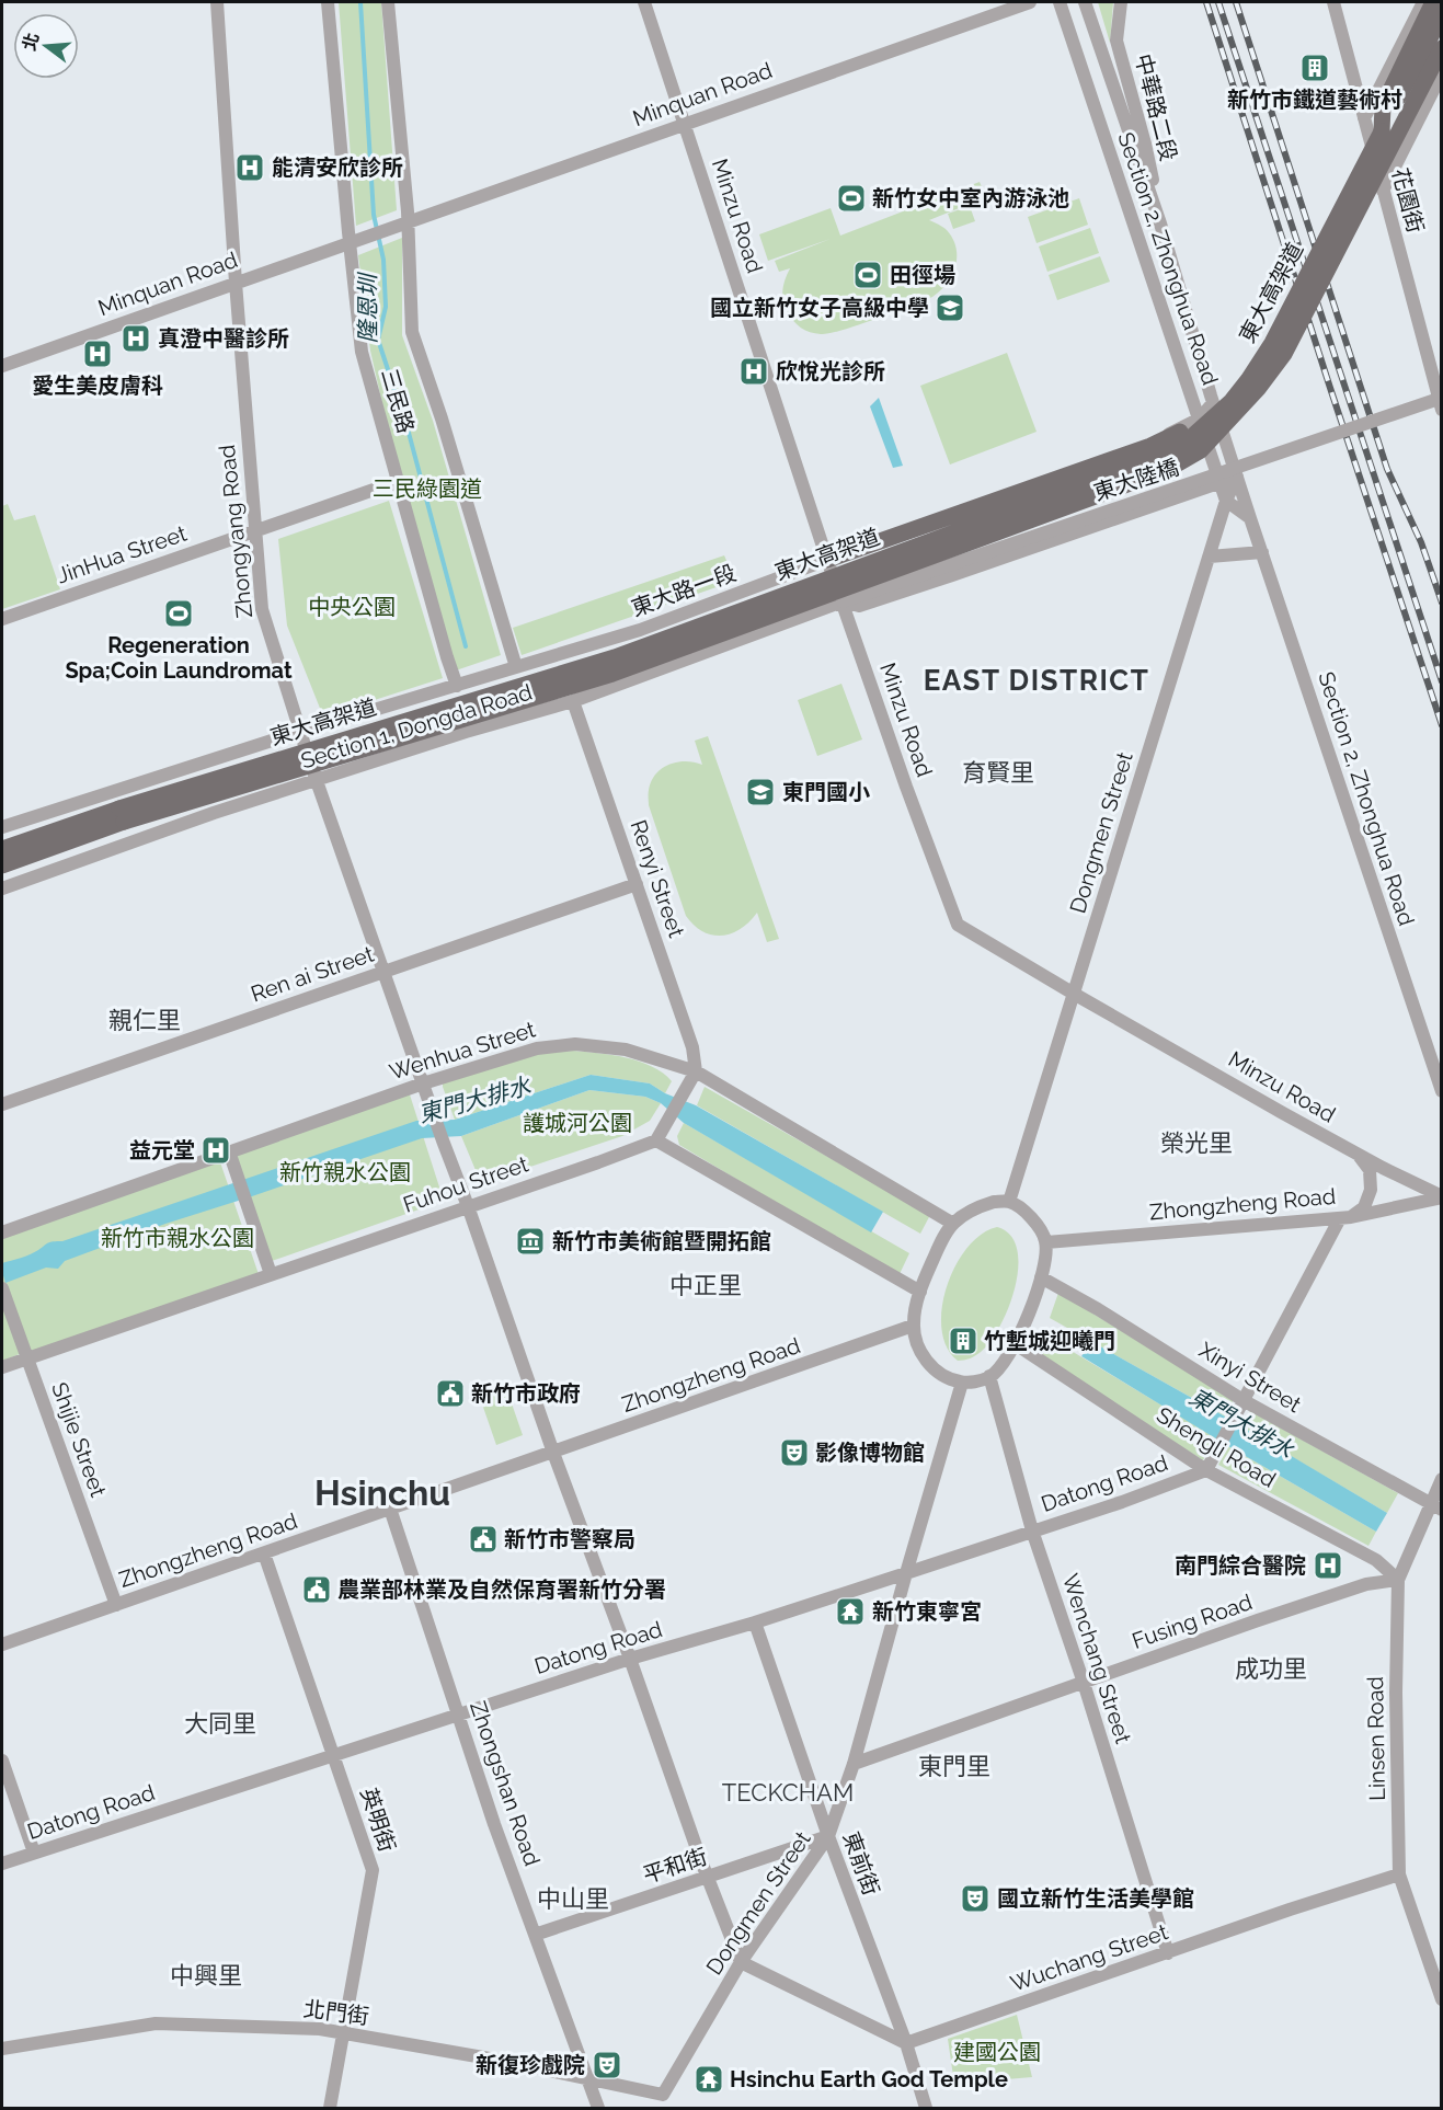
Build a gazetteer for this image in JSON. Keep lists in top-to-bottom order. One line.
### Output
{"streets":{"main road":["東大高架道"],"street":["Minquan Road","中華路二段","花園街","Minzu Road","Section 2, Zhonghua Road","三民路","東大陸橋","Zhongyang Road","JinHua Street","東大路一段","Section 1, Dongda Road","Dongmen Street","Renyi Street","Ren ai Street","Wenhua Street","Fuhou Street","Zhongzheng Road","Xinyi Street","Shijie Street","Shengli Road","Datong Road","Fusing Road","Wenchang Street","Linsen Road","Zhongshan Road","英明街","東前街","平和街","Wuchang Street","北門街"]},"crossings":[["Minquan Road","Minzu Road"],["Minquan Road","三民路"],["Minquan Road","Zhongyang Road"],["中華路二段","Section 2, Zhonghua Road"],["花園街","東大陸橋"],["Minzu Road","東大陸橋"],["Minzu Road","東大路一段"],["Minzu Road","Section 1, Dongda Road"],["Minzu Road","Dongmen Street"],["Minzu Road","Zhongzheng Road"],["Section 2, Zhonghua Road","東大路一段"],["Section 2, Zhonghua Road","Dongmen Street"],["三民路","JinHua Street"],["三民路","東大路一段"],["東大陸橋","Section 1, Dongda Road"],["Zhongyang Road","JinHua Street"],["Zhongyang Road","東大路一段"],["Zhongyang Road","Section 1, Dongda Road"],["Zhongyang Road","Ren ai Street"],["Zhongyang Road","Wenhua Street"],["Zhongyang Road","Fuhou Street"],["東大路一段","Section 1, Dongda Road"],["Section 1, Dongda Road","Renyi Street"],["Dongmen Street","Wenhua Street"],["Dongmen Street","Zhongzheng Road"],["Dongmen Street","Xinyi Street"],["Dongmen Street","Shengli Road"],["Dongmen Street","Datong Road"],["Dongmen Street","Fusing Road"],["Dongmen Street","Wenchang Street"],["Dongmen Street","東前街"],["Dongmen Street","平和街"],["Dongmen Street","北門街"],["Renyi Street","Ren ai Street"],["Renyi Street","Wenhua Street"],["Wenhua Street","Zhongzheng Road"],["Wenhua Street","Xinyi Street"],["Wenhua Street","Shengli Road"],["Wenhua Street","Wenchang Street"],["Fuhou Street","Shijie Street"],["Zhongzheng Road","Xinyi Street"],["Zhongzheng Road","Shijie Street"],["Zhongzheng Road","Shengli Road"],["Zhongzheng Road","Wenchang Street"],["Zhongzheng Road","Zhongshan Road"],["Zhongzheng Road","英明街"],["Xinyi Street","Shengli Road"],["Xinyi Street","Wenchang Street"],["Xinyi Street","Linsen Road"],["Shengli Road","Datong Road"],["Shengli Road","Fusing Road"],["Shengli Road","Wenchang Street"],["Shengli Road","Linsen Road"],["Datong Road","Wenchang Street"],["Datong Road","Zhongshan Road"],["Datong Road","英明街"],["Datong Road","東前街"],["Fusing Road","Wenchang Street"],["Fusing Road","Linsen Road"],["Wenchang Street","Wuchang Street"],["Linsen Road","Wuchang Street"],["Zhongshan Road","平和街"],["Zhongshan Road","北門街"],["英明街","北門街"],["東前街","平和街"],["東前街","Wuchang Street"]],"districts":["EAST DISTRICT","育賢里","親仁里","榮光里","中正里","Hsinchu","成功里","大同里","東門里","TECKCHAM","中山里","中興里"],"water":["隆恩圳","東門大排水"],"parks":["三民綠園道","中央公園","護城河公園","新竹親水公園","新竹市親水公園","建國公園"],"places":{"building":["新竹市鐵道藝術村","竹塹城迎曦門"],"hospital":["能清安欣診所","真澄中醫診所","愛生美皮膚科","欣悅光診所","益元堂","南門綜合醫院"],"sports":["新竹女中室內游泳池","田徑場","Regeneration Spa;Coin Laundromat"],"school or university":["國立新竹女子高級中學","東門國小"],"museum":["新竹市美術館暨開拓館"],"public building":["新竹市政府","新竹市警察局","農業部林業及自然保育署新竹分署"],"theatre":["影像博物館","國立新竹生活美學館","新復珍戲院"],"temple":["新竹東寧宮","Hsinchu Earth God Temple"]},"north":"left"}
